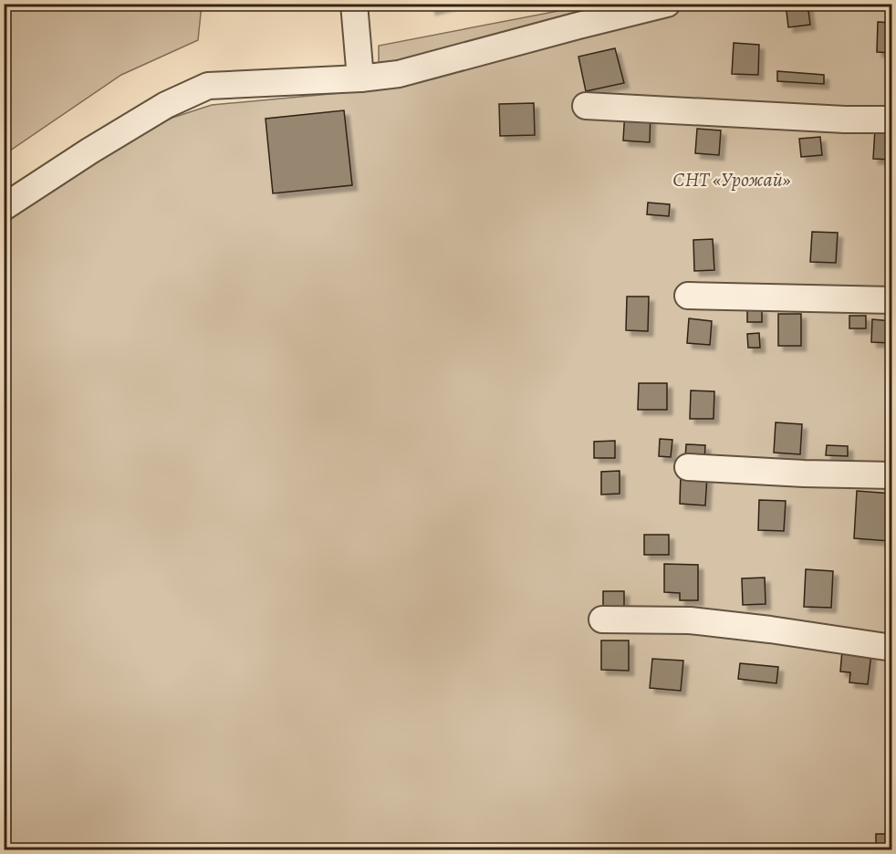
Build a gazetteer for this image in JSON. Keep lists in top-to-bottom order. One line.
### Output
{"parks":["СНТ «Урожай»"]}
